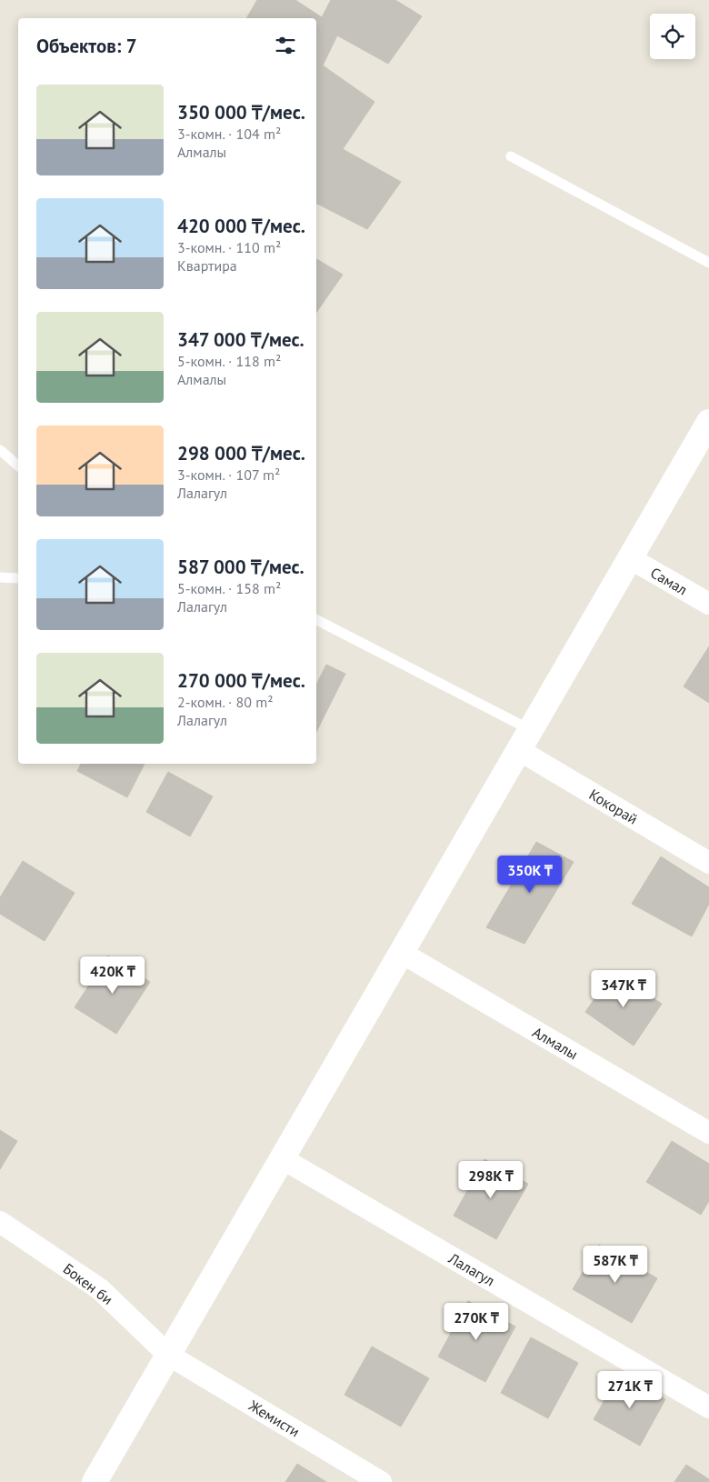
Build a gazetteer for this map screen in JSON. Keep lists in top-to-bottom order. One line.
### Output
{"streets":{"street":["Самал","Кокорай","Алмалы","Лалагул","Бокен би","Жемисти"]},"crossings":[["Бокен би","Жемисти"]],"page":{"heading":"Объектов: 7","list":[{"name":"350 000 ₸/мес.","note":"3-комн. · 104 m² · Алмалы"},{"name":"420 000 ₸/мес.","note":"3-комн. · 110 m² · Квартира"},{"name":"347 000 ₸/мес.","note":"5-комн. · 118 m² · Алмалы"},{"name":"298 000 ₸/мес.","note":"3-комн. · 107 m² · Лалагул"},{"name":"587 000 ₸/мес.","note":"5-комн. · 158 m² · Лалагул"},{"name":"270 000 ₸/мес.","note":"2-комн. · 80 m² · Лалагул"}],"price":["350K ₸","420K ₸","347K ₸","298K ₸","587K ₸","270K ₸","271K ₸"]}}
